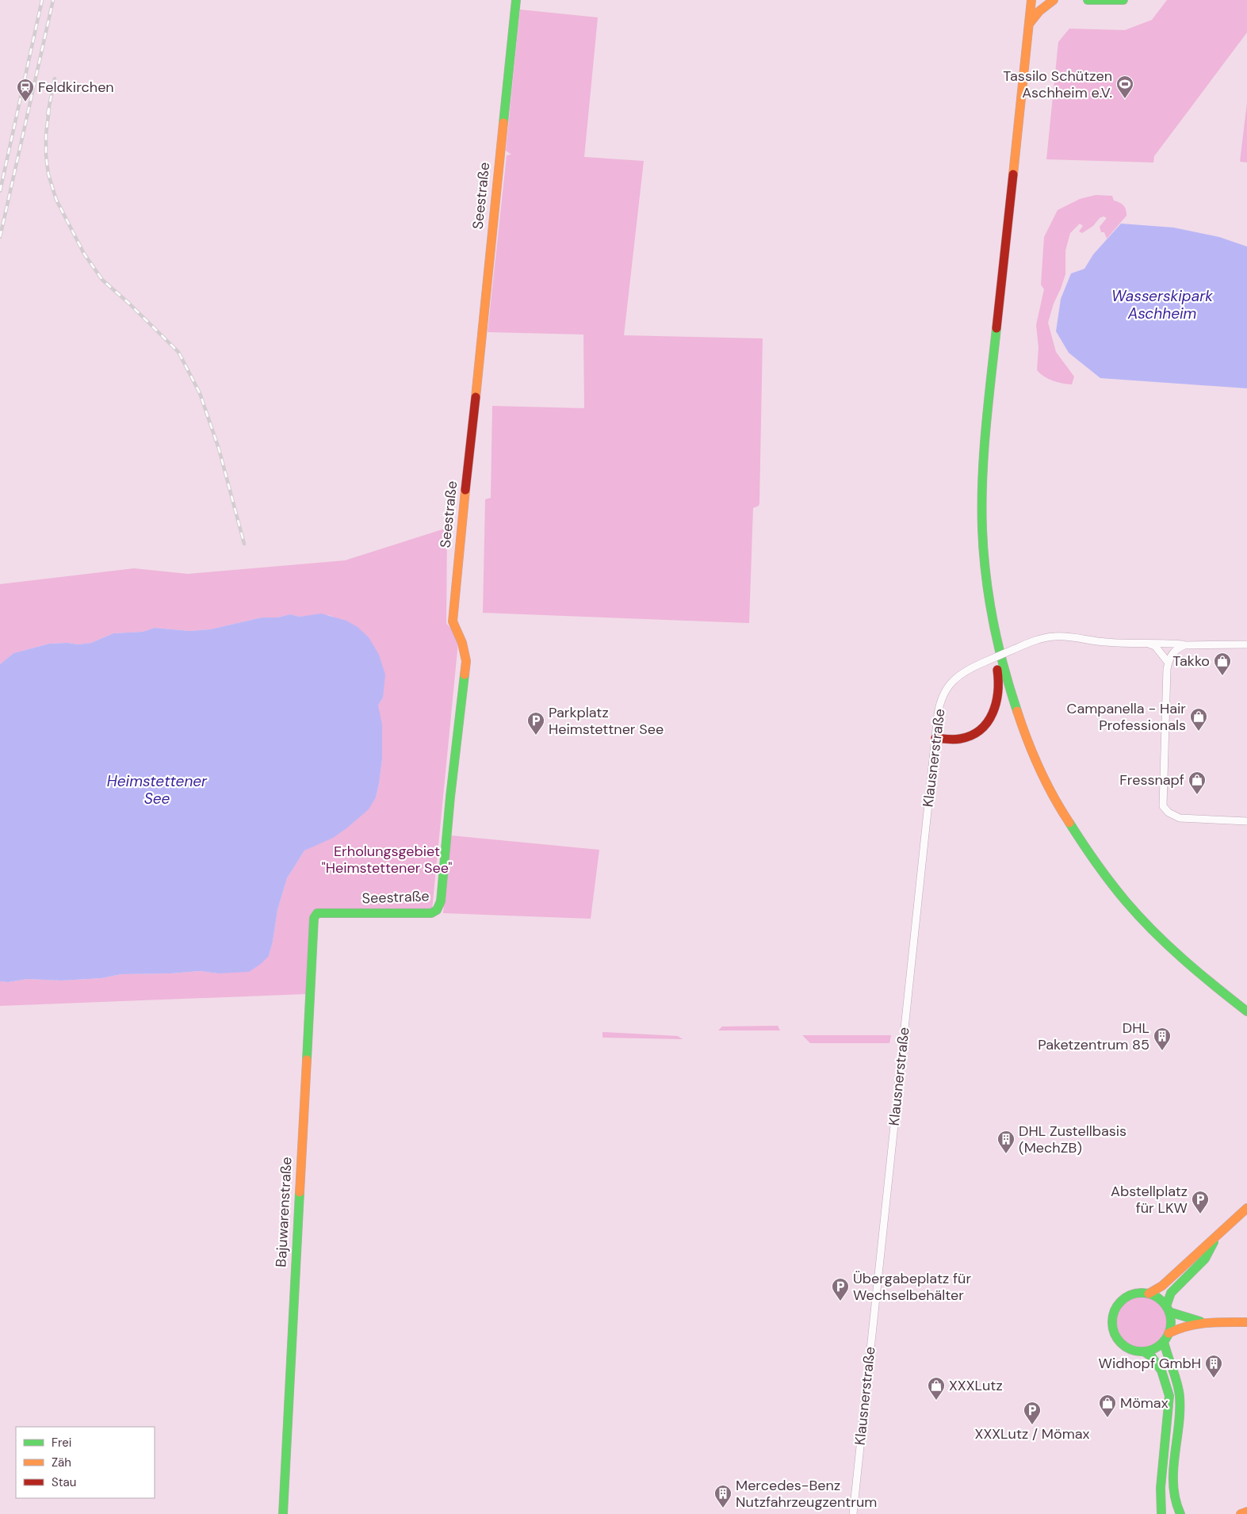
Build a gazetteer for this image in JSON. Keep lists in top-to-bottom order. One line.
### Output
{"streets":{"main road":["Seestraße","Bajuwarenstraße"],"street":["Klausnerstraße"]},"crossings":[["Seestraße","Bajuwarenstraße"]],"water":["Wasserskipark Aschheim","Heimstettener See"],"parks":["Erholungsgebiet \"Heimstettener See\""],"places":{"sports":["Tassilo Schützen Aschheim e.V."],"station":["Feldkirchen"],"shop":["Takko","Campanella - Hair Professionals","Fressnapf","XXXLutz","Mömax"],"parking":["Parkplatz Heimstettner See","Abstellplatz für LKW","Übergabeplatz für Wechselbehälter","XXXLutz / Mömax"],"building":["DHL Paketzentrum 85","DHL Zustellbasis (MechZB)","Widhopf GmbH","Mercedes-Benz Nutzfahrzeugzentrum"]},"legend":["Frei","Zäh","Stau"]}
